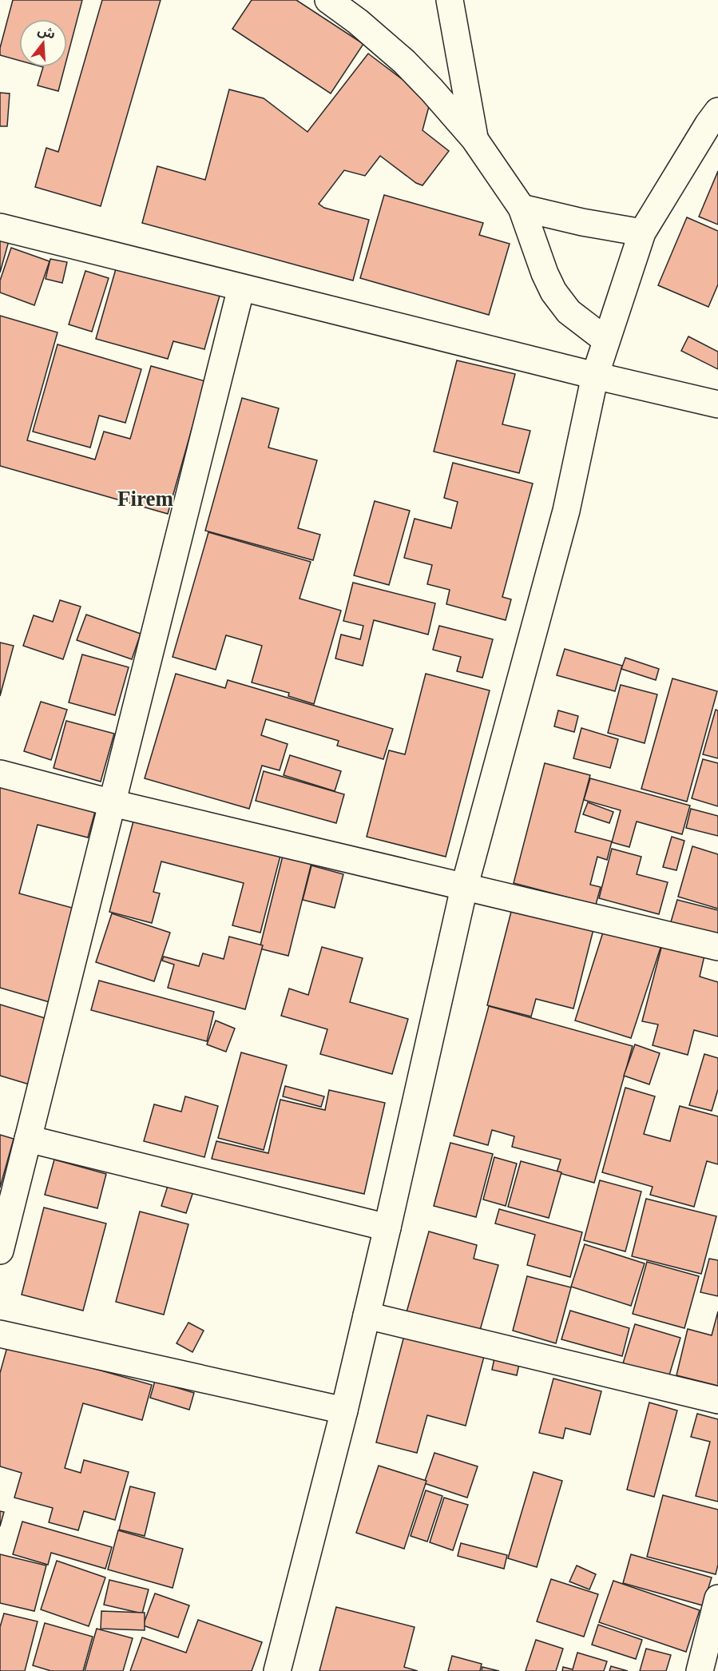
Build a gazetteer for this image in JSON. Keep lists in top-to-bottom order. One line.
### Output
{"districts":["Firem"],"north":"top"}
